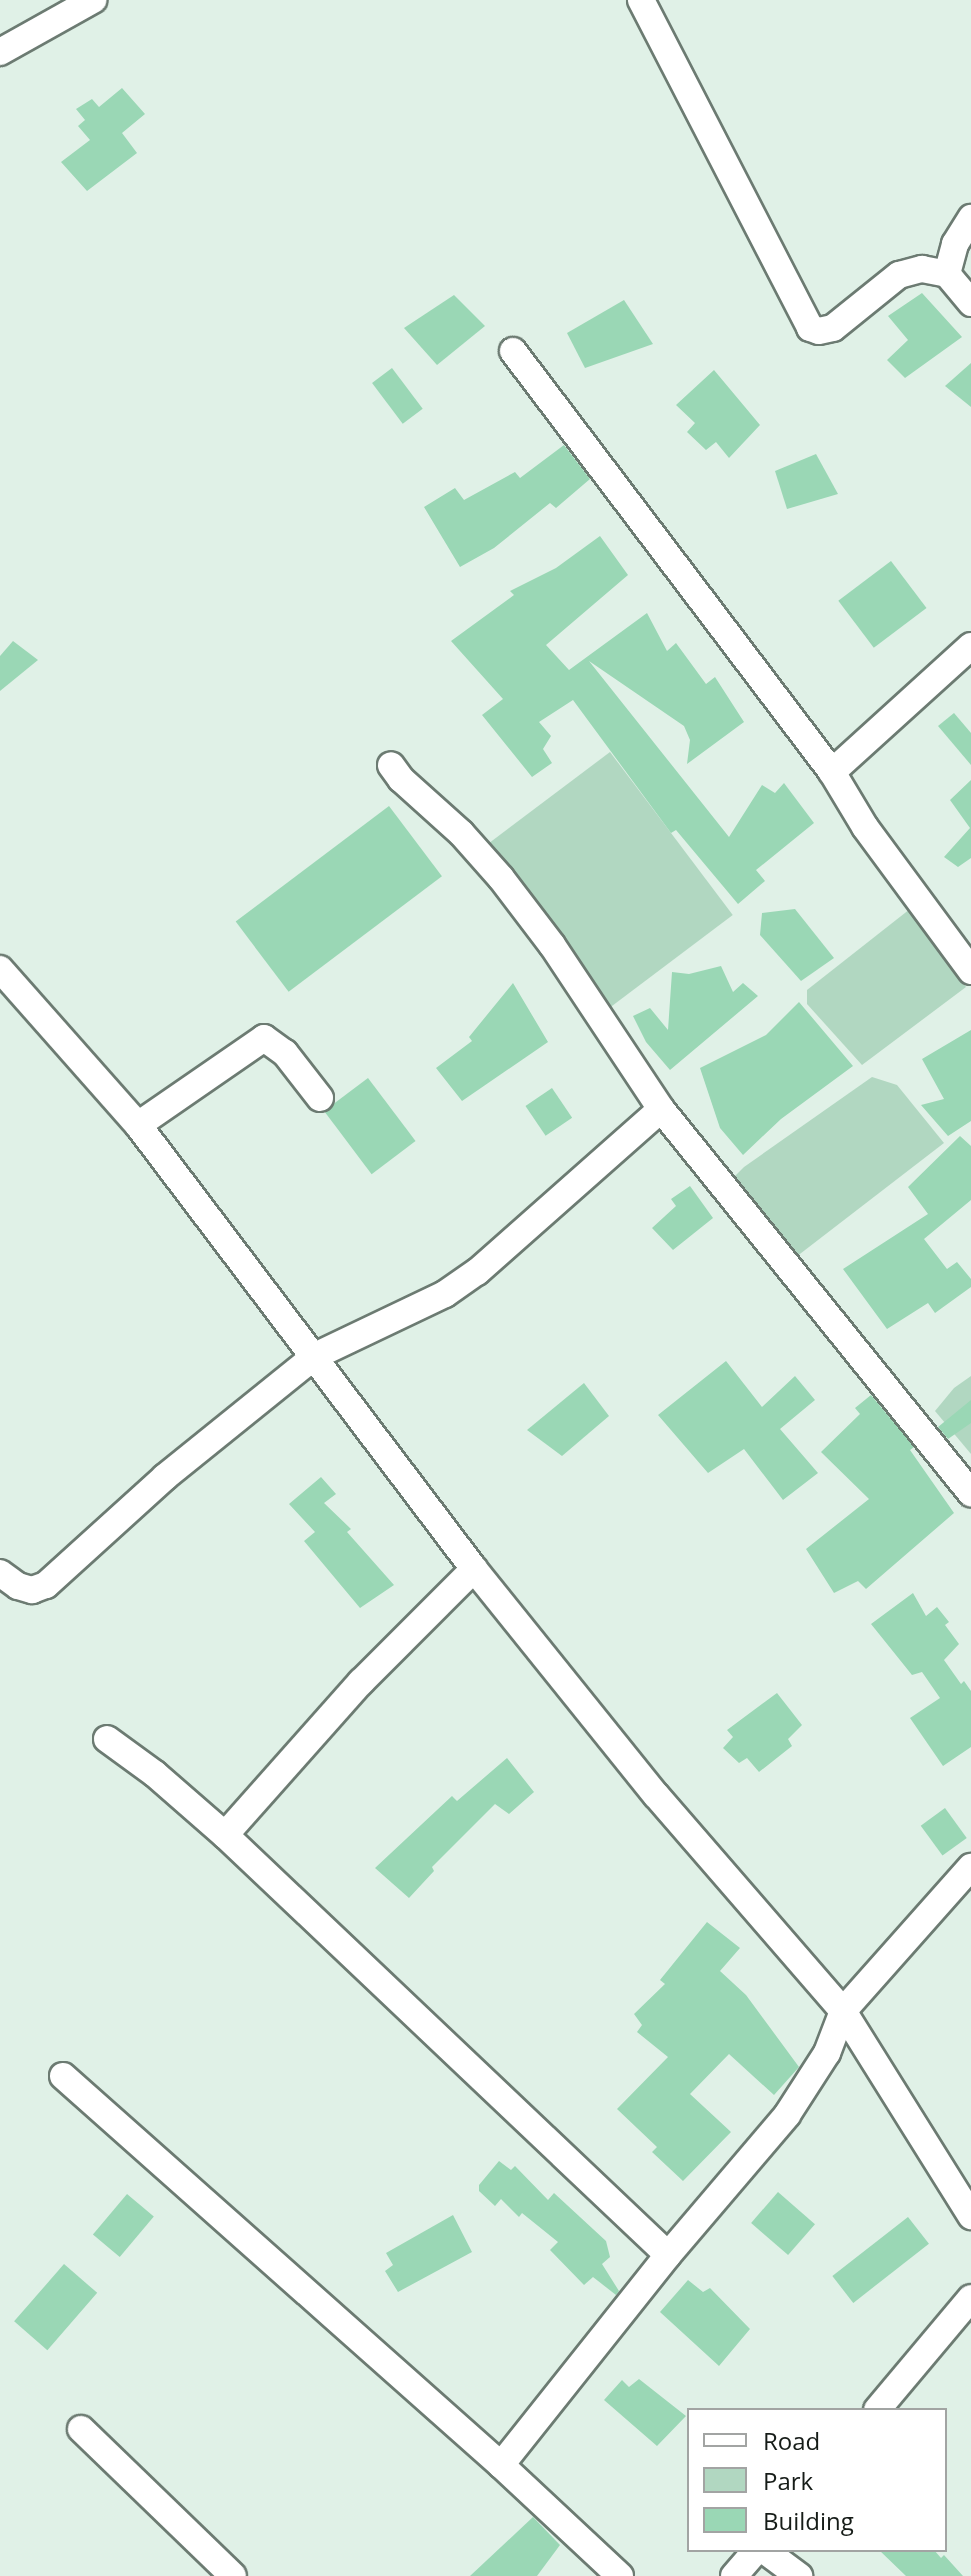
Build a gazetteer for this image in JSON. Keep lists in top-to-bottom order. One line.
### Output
{"legend":["Road","Park","Building"]}
